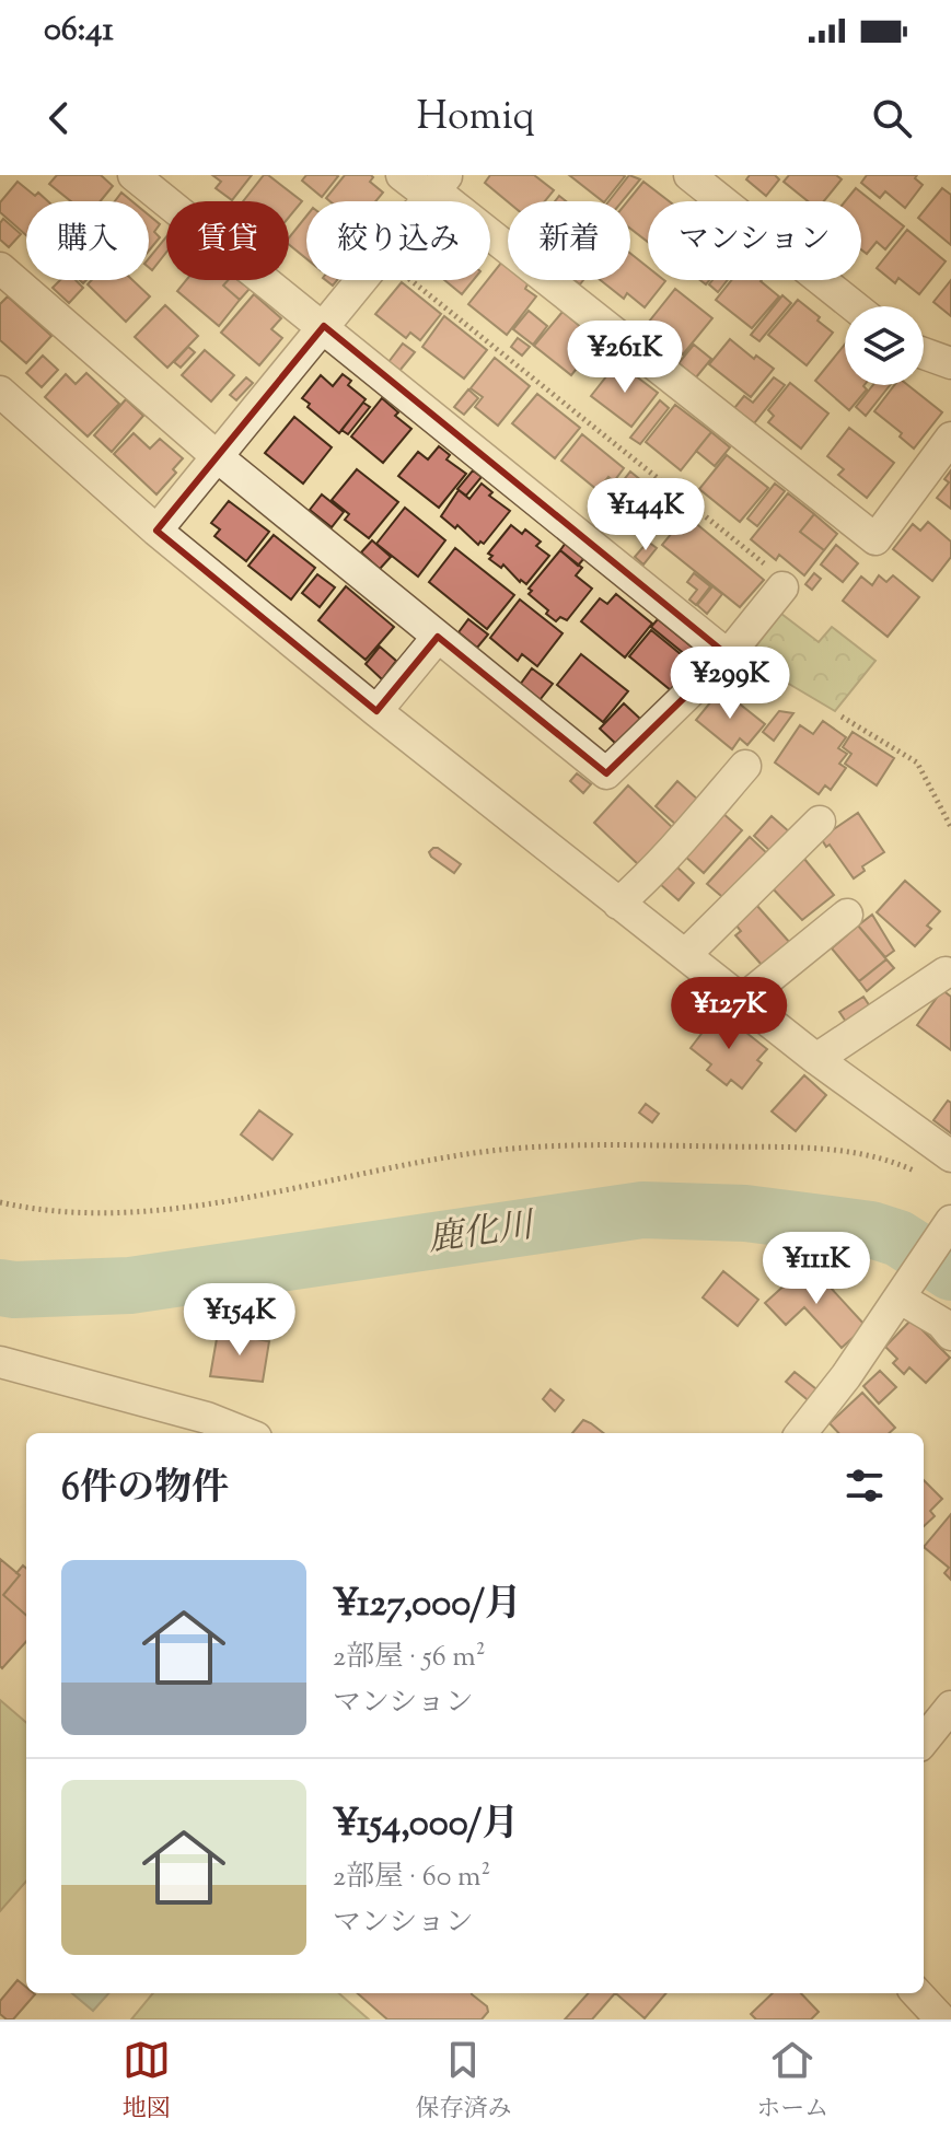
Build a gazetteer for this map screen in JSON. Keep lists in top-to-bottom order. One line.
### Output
{"water":["鹿化川"],"page":{"status":"06:41","header":"Homiq","chip":["購入","賃貸","絞り込み","新着","マンション"],"price":["¥261K","¥144K","¥299K","¥127K","¥111K","¥154K"],"heading":"6件の物件","list":[{"name":"¥127,000/月","note":"2部屋 · 56 m² · マンション"},{"name":"¥154,000/月","note":"2部屋 · 60 m² · マンション"}],"tabs":["地図","保存済み","ホーム"]}}
